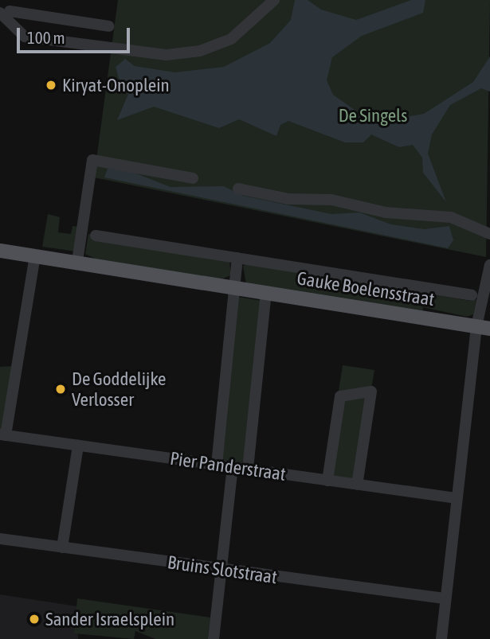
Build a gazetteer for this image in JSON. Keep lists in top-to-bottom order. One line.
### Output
{"streets":{"main road":["Gauke Boelensstraat"],"street":["Pier Panderstraat","Bruins Slotstraat"]},"parks":["De Singels"],"places":["Kiryat-Onoplein","De Goddelijke Verlosser","Sander Israelsplein"],"scale_bar":"100 m"}
